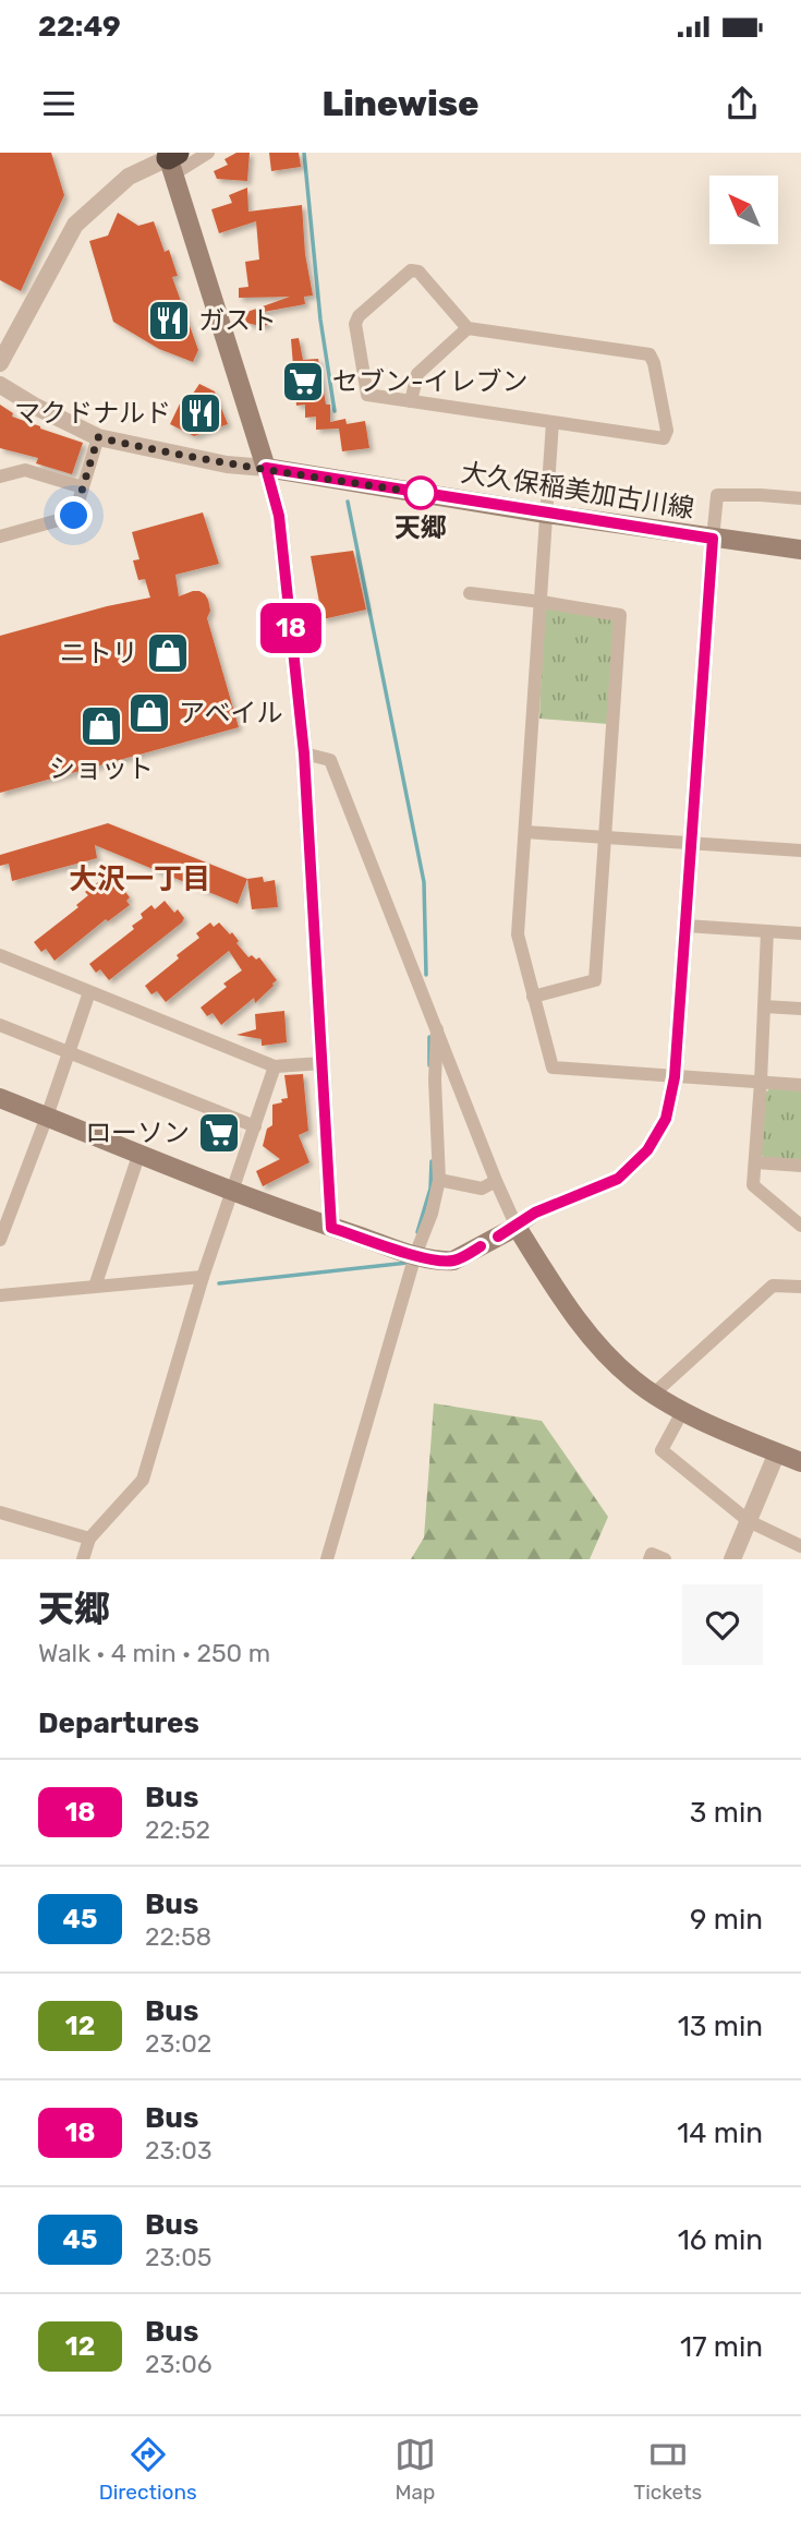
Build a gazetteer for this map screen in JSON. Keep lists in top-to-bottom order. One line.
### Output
{"streets":{"main road":["大久保稲美加古川線"]},"districts":["大沢一丁目"],"places":{"restaurant":["ガスト","マクドナルド"],"supermarket":["セブン-イレブン","ローソン"],"other":["天郷"],"shop":["ニトリ","アベイル","ショット"]},"lines":["bus line 18"],"north":"top left","page":{"status":"22:49","header":"Linewise","on_map":"18","heading":[["天郷","Walk · 4 min · 250 m"],"Departures"],"list":[{"mark":"18","name":"Bus","note":"22:52","value":"3 min"},{"mark":"45","name":"Bus","note":"22:58","value":"9 min"},{"mark":"12","name":"Bus","note":"23:02","value":"13 min"},{"mark":"18","name":"Bus","note":"23:03","value":"14 min"},{"mark":"45","name":"Bus","note":"23:05","value":"16 min"},{"mark":"12","name":"Bus","note":"23:06","value":"17 min"}],"tabs":["Directions","Map","Tickets"]}}
